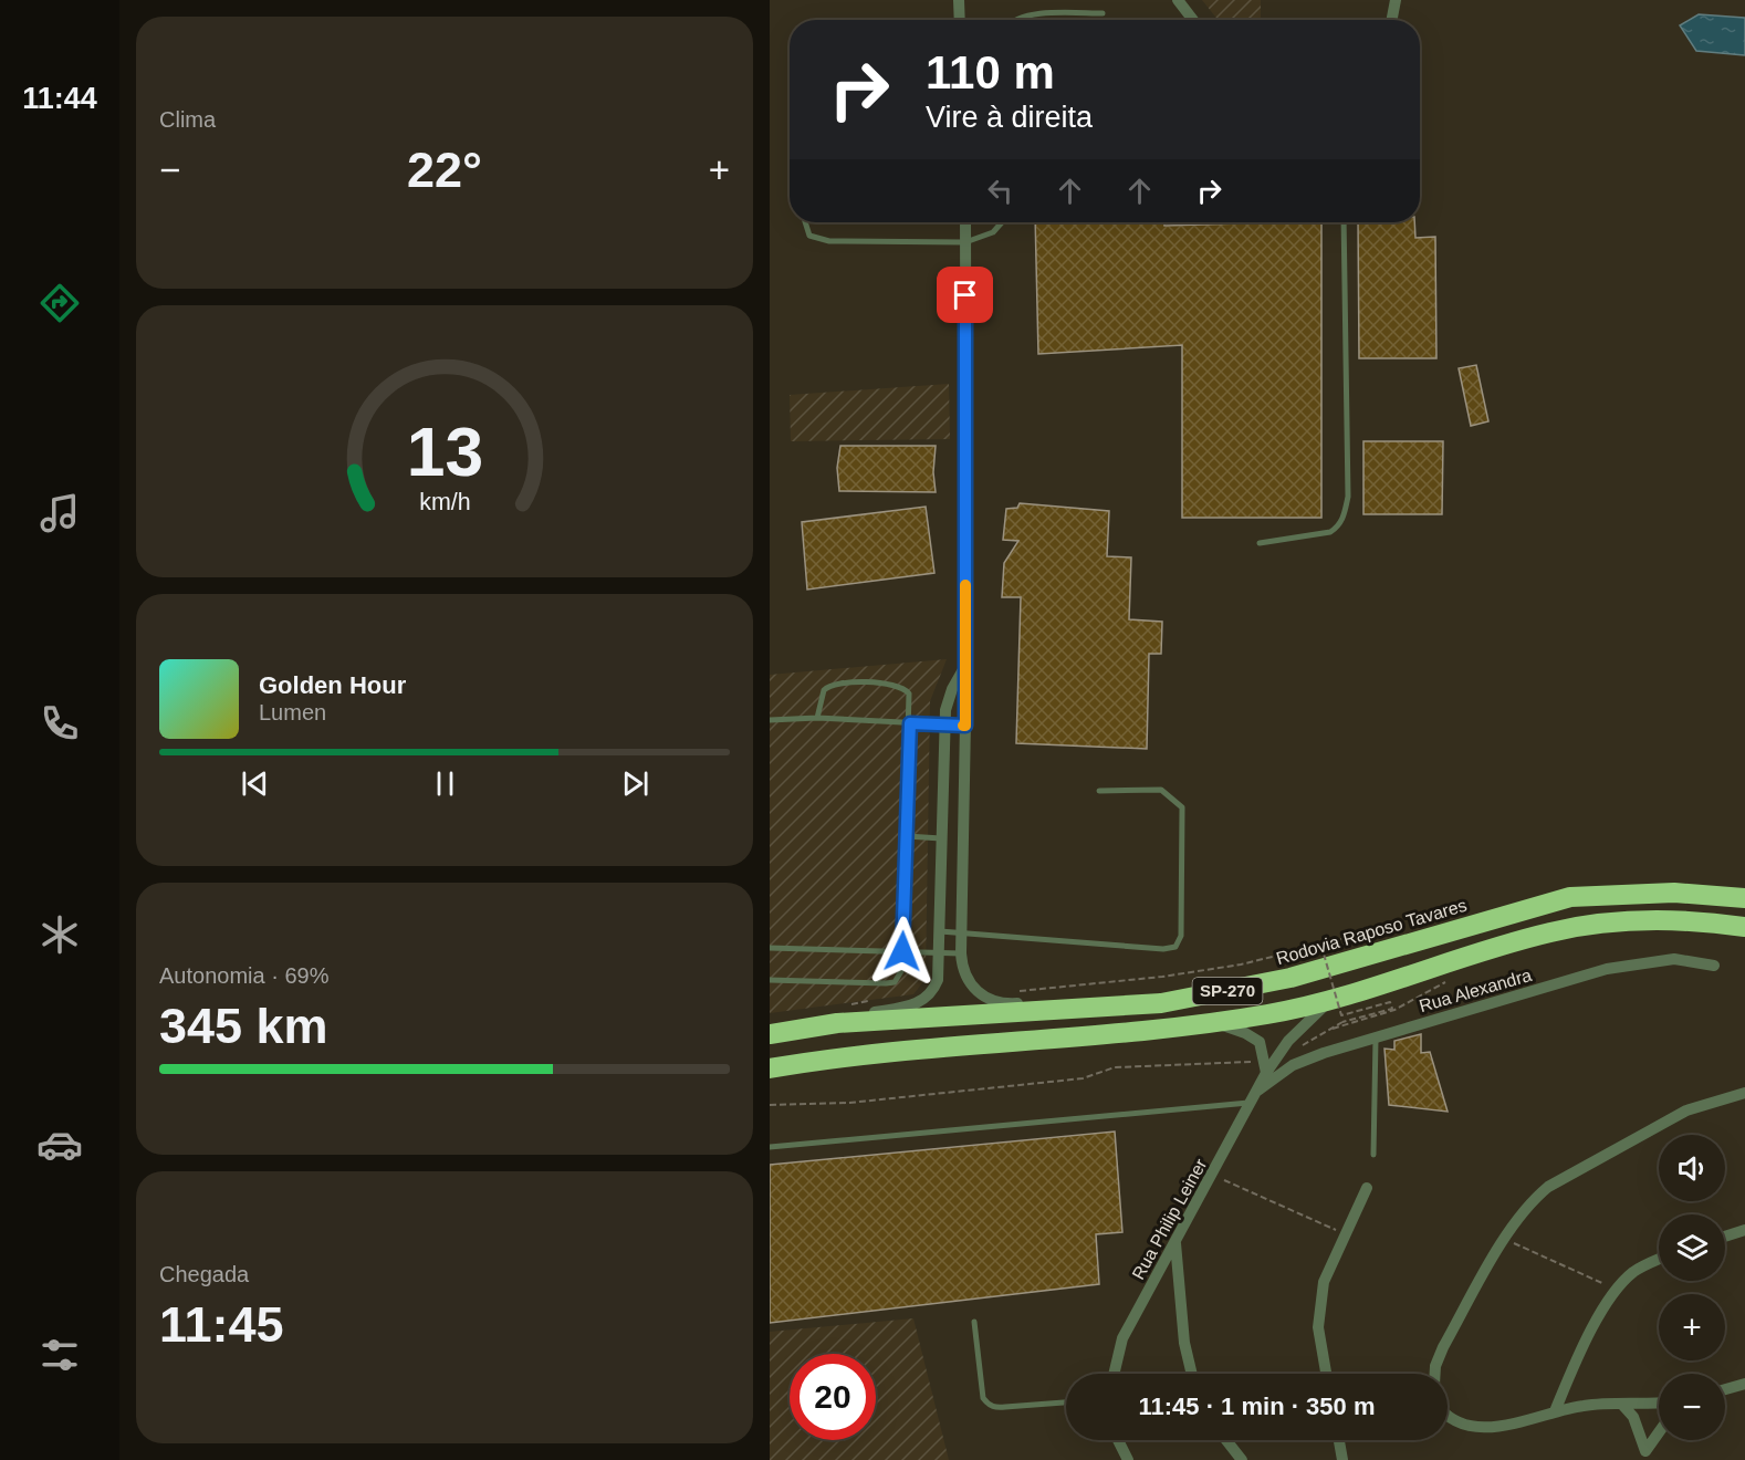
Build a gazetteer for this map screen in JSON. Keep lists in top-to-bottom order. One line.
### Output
{"streets":{"highway":["Rodovia Raposo Tavares","SP-270"],"street":["Rua Alexandra","Rua Philip Leiner"]},"crossings":[["Rua Alexandra","Rua Philip Leiner"],["SP-270","Rua Philip Leiner"]],"page":{"tabs":"11:44","tile":["Clima",["Autonomia · 69%","345 km"],["Chegada","11:45"]],"turn":["110 m","Vire à direita"],"heat":["−","22°","+"],"song":["Golden Hour","Lumen"],"map_buttons":["+","−"],"limit":"20","trip":"11:45 · 1 min · 350 m","gauge":["13","km/h"]}}
